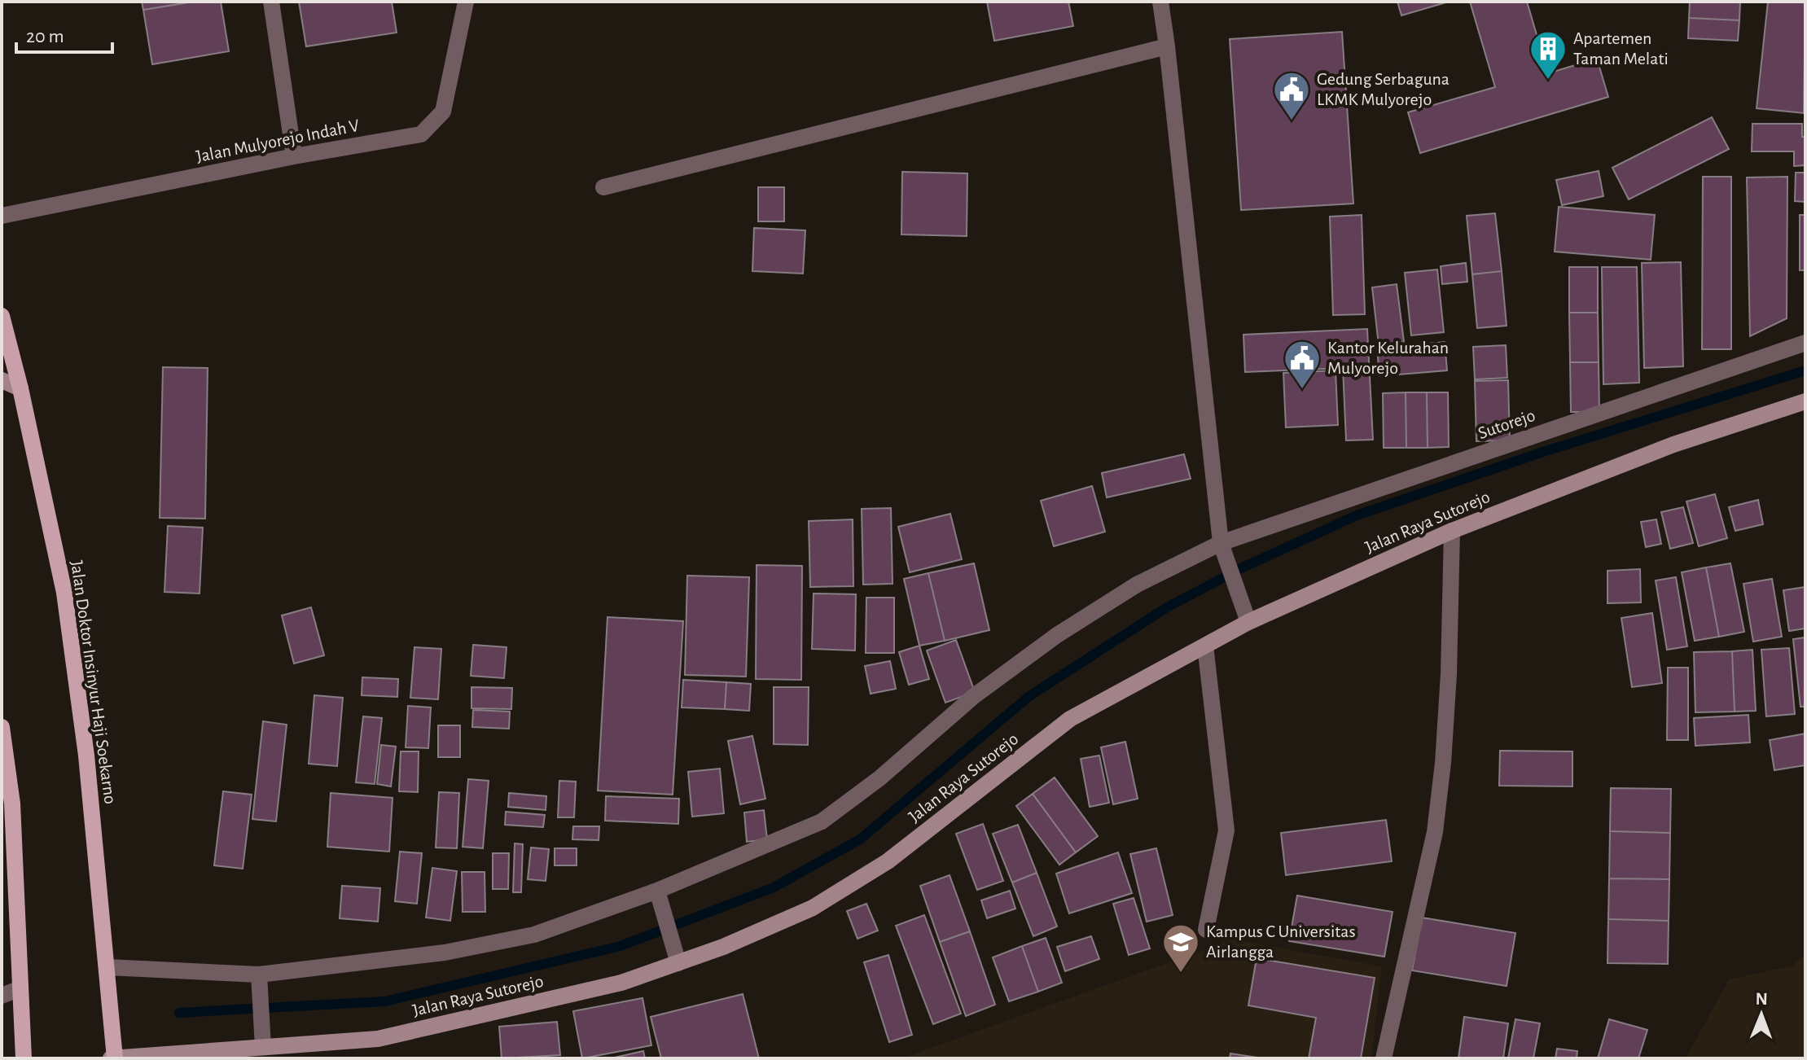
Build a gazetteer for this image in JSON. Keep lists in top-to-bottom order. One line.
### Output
{"streets":{"main road":["Jalan Raya Sutorejo","Jalan Doktor Insinyur Haji Soekarno"],"street":["Jalan Mulyorejo Indah V","Sutorejo"]},"crossings":[["Sutorejo","Jalan Doktor Insinyur Haji Soekarno"],["Jalan Raya Sutorejo","Jalan Doktor Insinyur Haji Soekarno"]],"places":{"building":["Apartemen Taman Melati"],"public building":["Gedung Serbaguna LKMK Mulyorejo","Kantor Kelurahan Mulyorejo"],"school or university":["Kampus C Universitas Airlangga"]},"scale_bar":"20 m","north":"top"}
